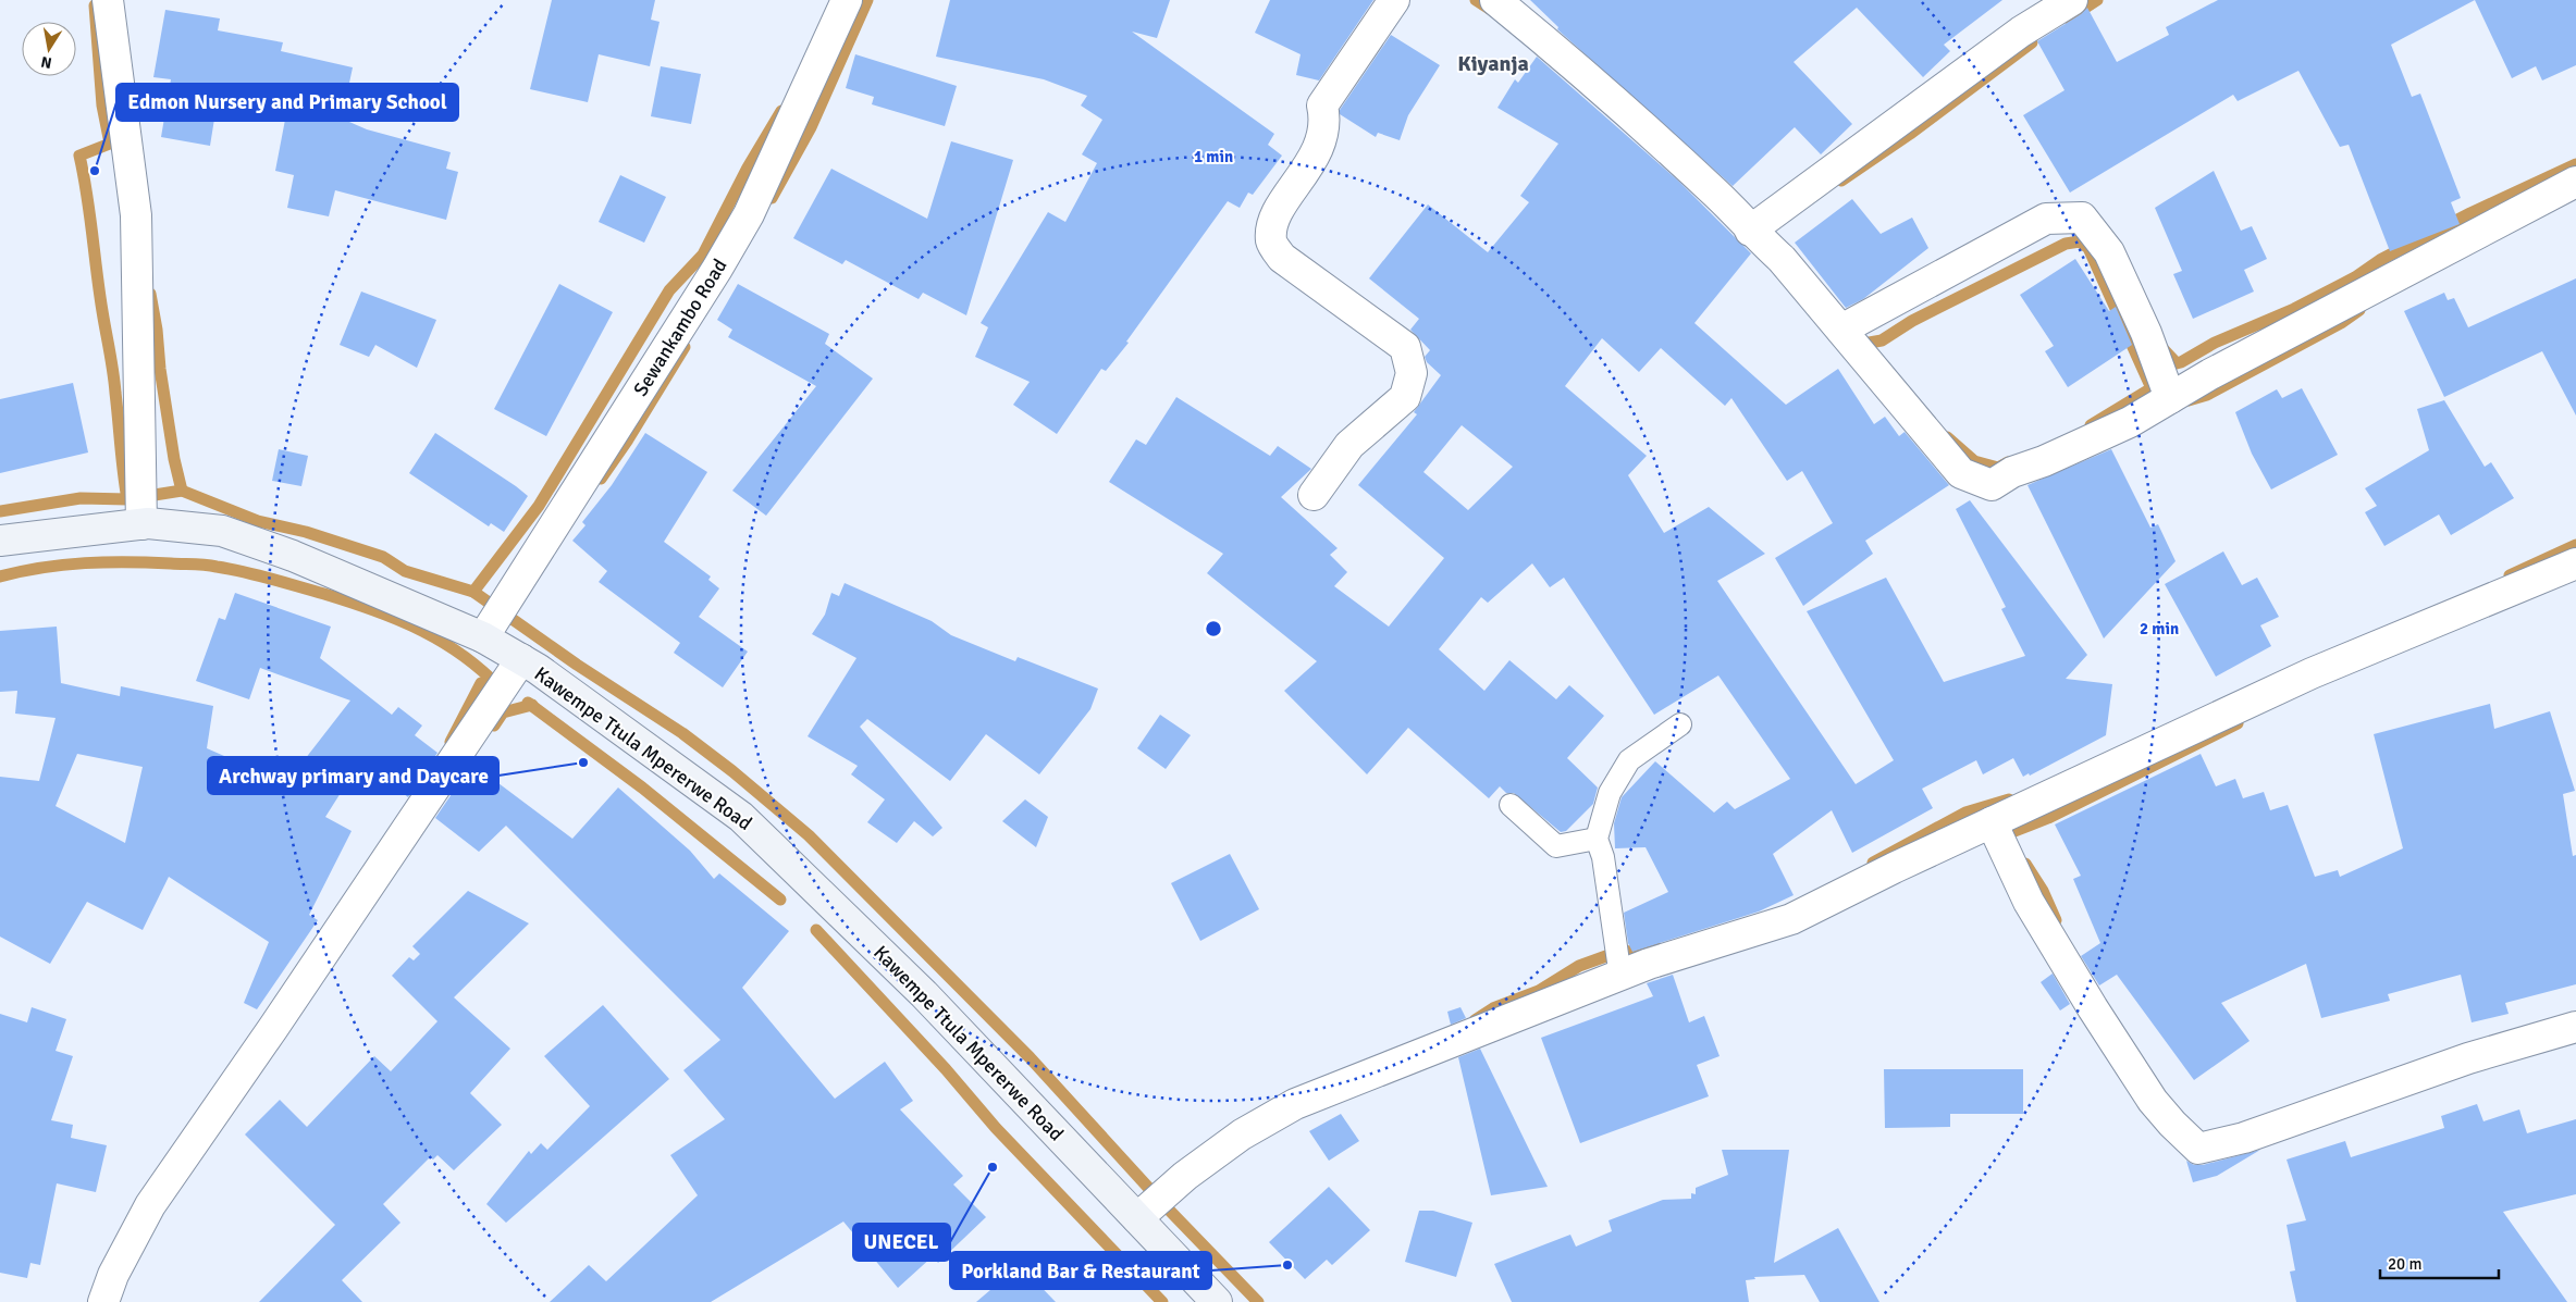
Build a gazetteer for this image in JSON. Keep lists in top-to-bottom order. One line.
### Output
{"streets":{"street":["Sewankambo Road","Kawempe Ttula Mpererwe Road"]},"crossings":[["Sewankambo Road","Kawempe Ttula Mpererwe Road"]],"districts":["Kiyanja"],"places":["Edmon Nursery and Primary School","Archway primary and Daycare","UNECEL","Porkland Bar & Restaurant"],"scale_bar":"20 m","north":"bottom","rings":["1 min","2 min"]}
